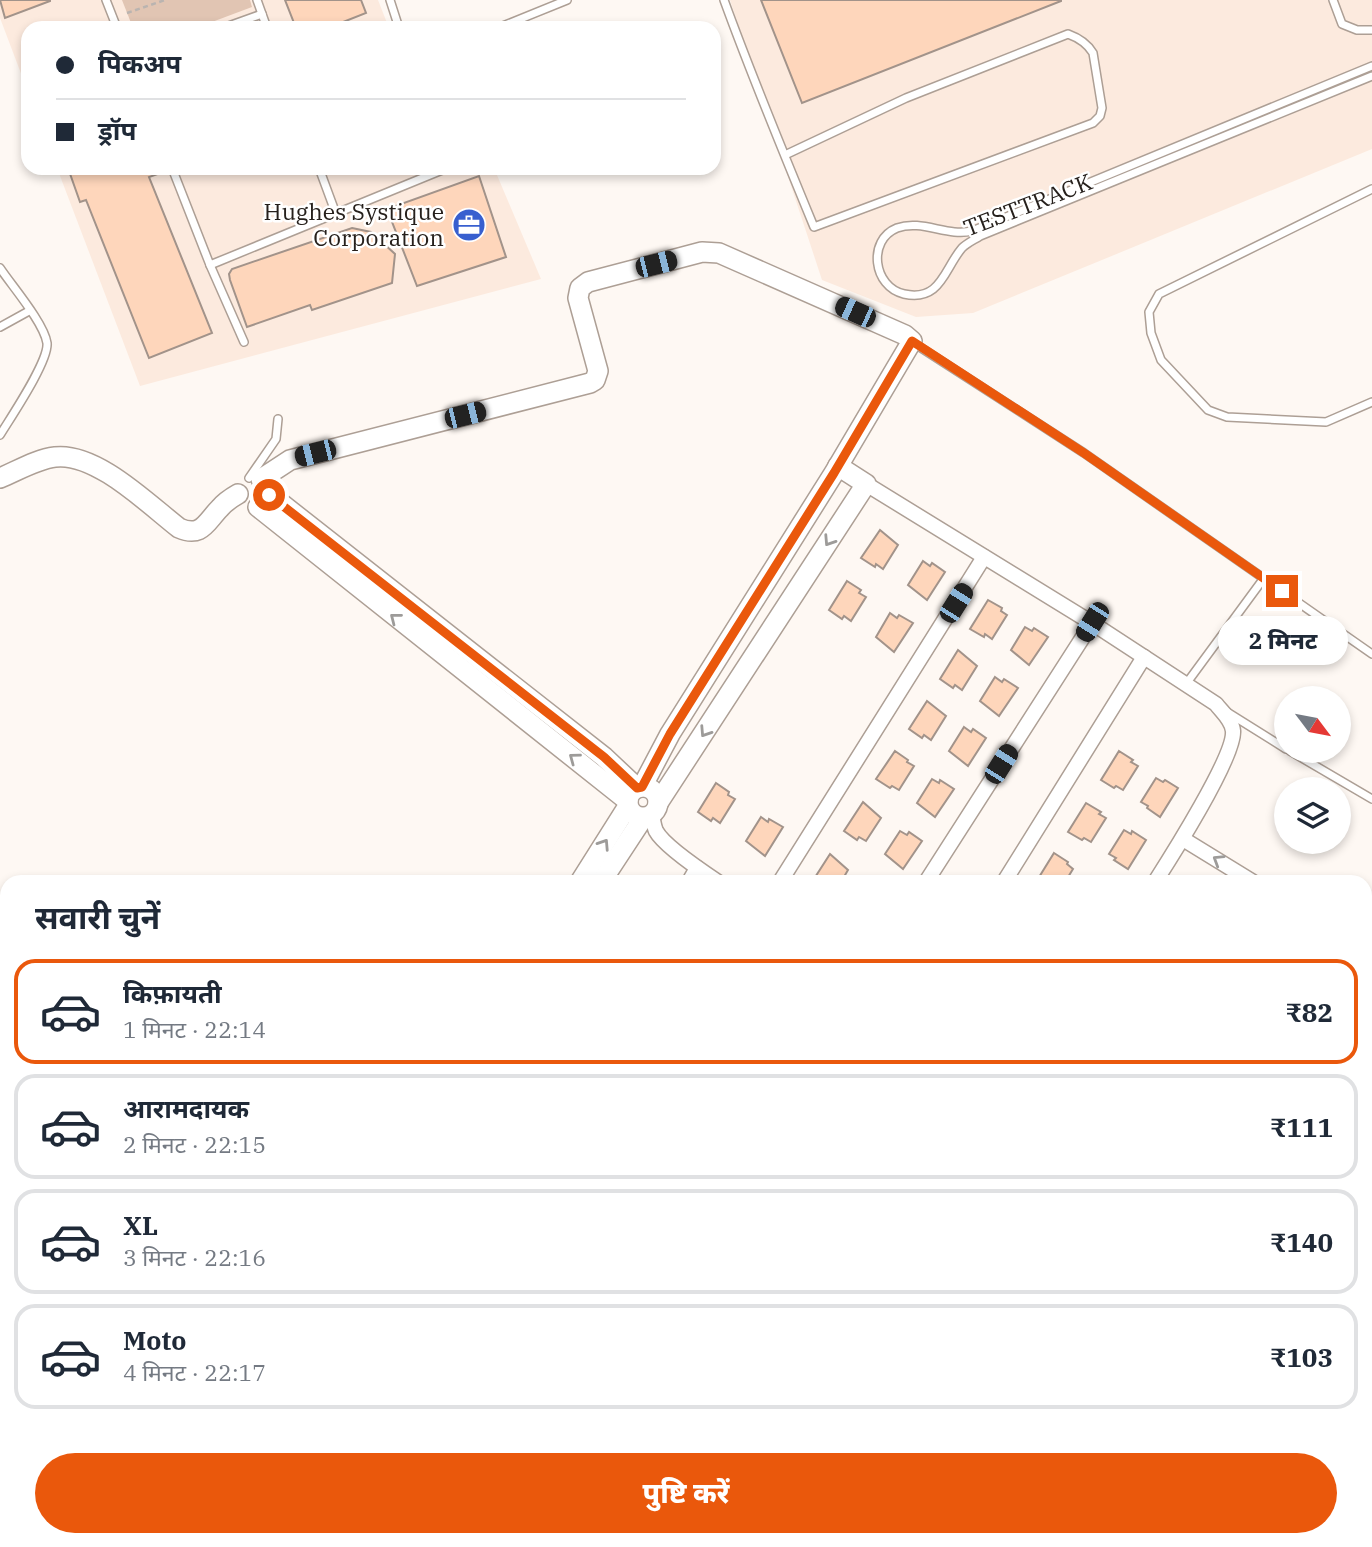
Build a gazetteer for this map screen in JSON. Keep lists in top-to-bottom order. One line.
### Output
{"streets":{"lane":["TESTTRACK"]},"places":{"office":["Hughes Systique Corporation"]},"north":"bottom right","page":{"banner":["पिकअप","ड्रॉप"],"bubble":"2 मिनट","heading":"सवारी चुनें","list":[{"name":"किफ़ायती","note":"1 मिनट · 22:14","value":"₹82"},{"name":"आरामदायक","note":"2 मिनट · 22:15","value":"₹111"},{"name":"XL","note":"3 मिनट · 22:16","value":"₹140"},{"name":"Moto","note":"4 मिनट · 22:17","value":"₹103"}],"buttons":"पुष्टि करें"}}
